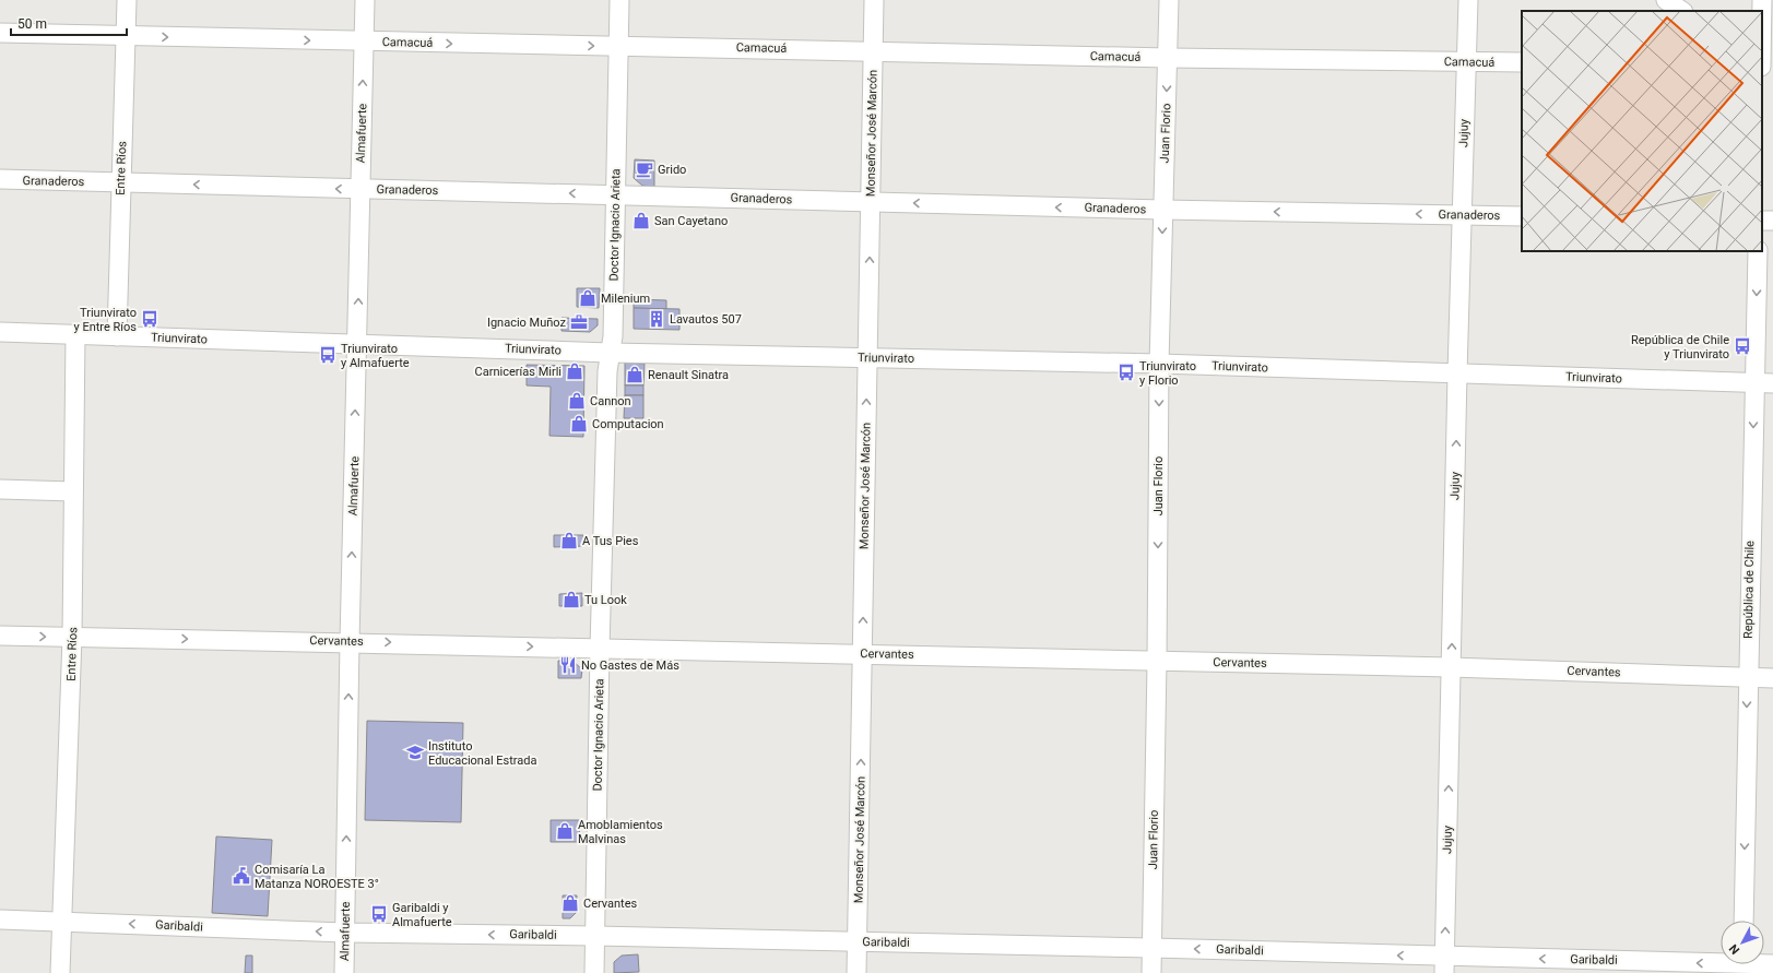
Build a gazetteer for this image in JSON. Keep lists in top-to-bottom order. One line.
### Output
{"streets":{"street":["Camacuá","Almafuerte","Monseñor José Marcón","Juan Florio","Jujuy","Entre Ríos","Granaderos","Doctor Ignacio Arieta","Triunvirato","República de Chile","Cervantes","Garibaldi"]},"crossings":[["Camacuá","Almafuerte"],["Camacuá","Monseñor José Marcón"],["Camacuá","Juan Florio"],["Camacuá","Jujuy"],["Camacuá","Entre Ríos"],["Camacuá","Doctor Ignacio Arieta"],["Almafuerte","Granaderos"],["Almafuerte","Triunvirato"],["Almafuerte","Cervantes"],["Almafuerte","Garibaldi"],["Monseñor José Marcón","Granaderos"],["Monseñor José Marcón","Triunvirato"],["Monseñor José Marcón","Cervantes"],["Monseñor José Marcón","Garibaldi"],["Juan Florio","Granaderos"],["Juan Florio","Triunvirato"],["Juan Florio","Cervantes"],["Juan Florio","Garibaldi"],["Jujuy","Granaderos"],["Jujuy","Triunvirato"],["Jujuy","Cervantes"],["Jujuy","Garibaldi"],["Entre Ríos","Granaderos"],["Entre Ríos","Triunvirato"],["Entre Ríos","Cervantes"],["Entre Ríos","Garibaldi"],["Granaderos","Doctor Ignacio Arieta"],["Doctor Ignacio Arieta","Triunvirato"],["Doctor Ignacio Arieta","Cervantes"],["Doctor Ignacio Arieta","Garibaldi"],["Triunvirato","República de Chile"],["República de Chile","Cervantes"]],"one_way":["Almafuerte","Monseñor José Marcón","Juan Florio","Jujuy","Granaderos","República de Chile","Garibaldi"],"places":{"cafe":["Grido"],"shop":["San Cayetano","Milenium","Carnicerías Mirli","Renault Sinatra","Cannon","Computacion","A Tus Pies","Tu Look","Amoblamientos Malvinas","Cervantes"],"bus stop":["Triunvirato y Entre Ríos","República de Chile y Triunvirato","Triunvirato y Almafuerte","Triunvirato y Florio","Garibaldi y Almafuerte"],"building":["Lavautos 507"],"office":["Ignacio Muñoz"],"restaurant":["No Gastes de Más"],"school or university":["Instituto Educacional Estrada"],"public building":["Comisaría La Matanza NOROESTE 3°"]},"scale_bar":"50 m","north":"bottom left"}
